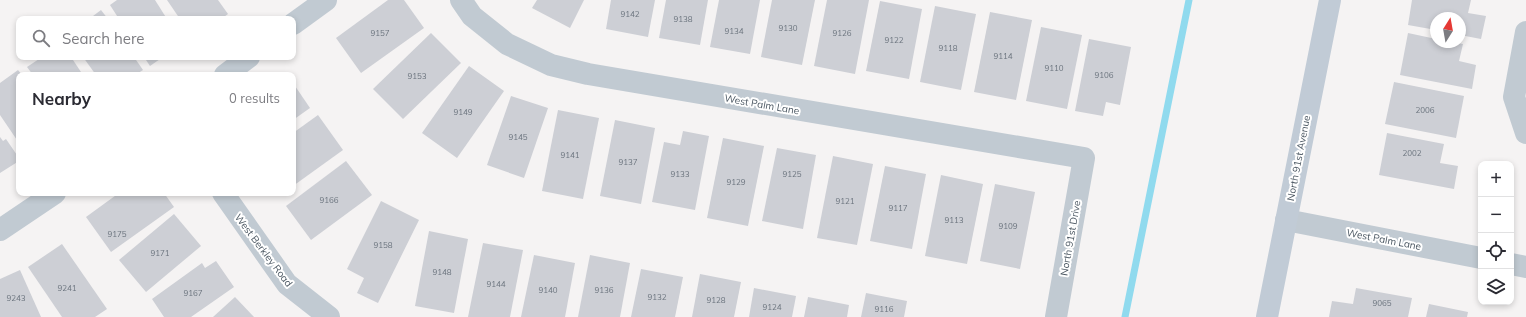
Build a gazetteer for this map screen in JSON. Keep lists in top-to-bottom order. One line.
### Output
{"streets":{"main road":["North 91st Avenue"],"street":["West Palm Lane","North 91st Drive","West Berkley Road"]},"crossings":[["West Palm Lane","North 91st Avenue"],["West Palm Lane","North 91st Drive"]],"house_numbers":["9142","9138","9130","9134","9157","9126","9122","9118","9114","9110","9106","9153","2006","9149","9145","2002","9141","9137","9133","9125","9129","9166","9121","9117","9113","9109","9175","9158","9171","9148","9144","9241","9140","9136","9167","9132","9243","9128","9065","9124","9116"],"north":"top","page":{"search":"Search here","heading":["Nearby","0 results"],"map_buttons":["+","−"]}}
